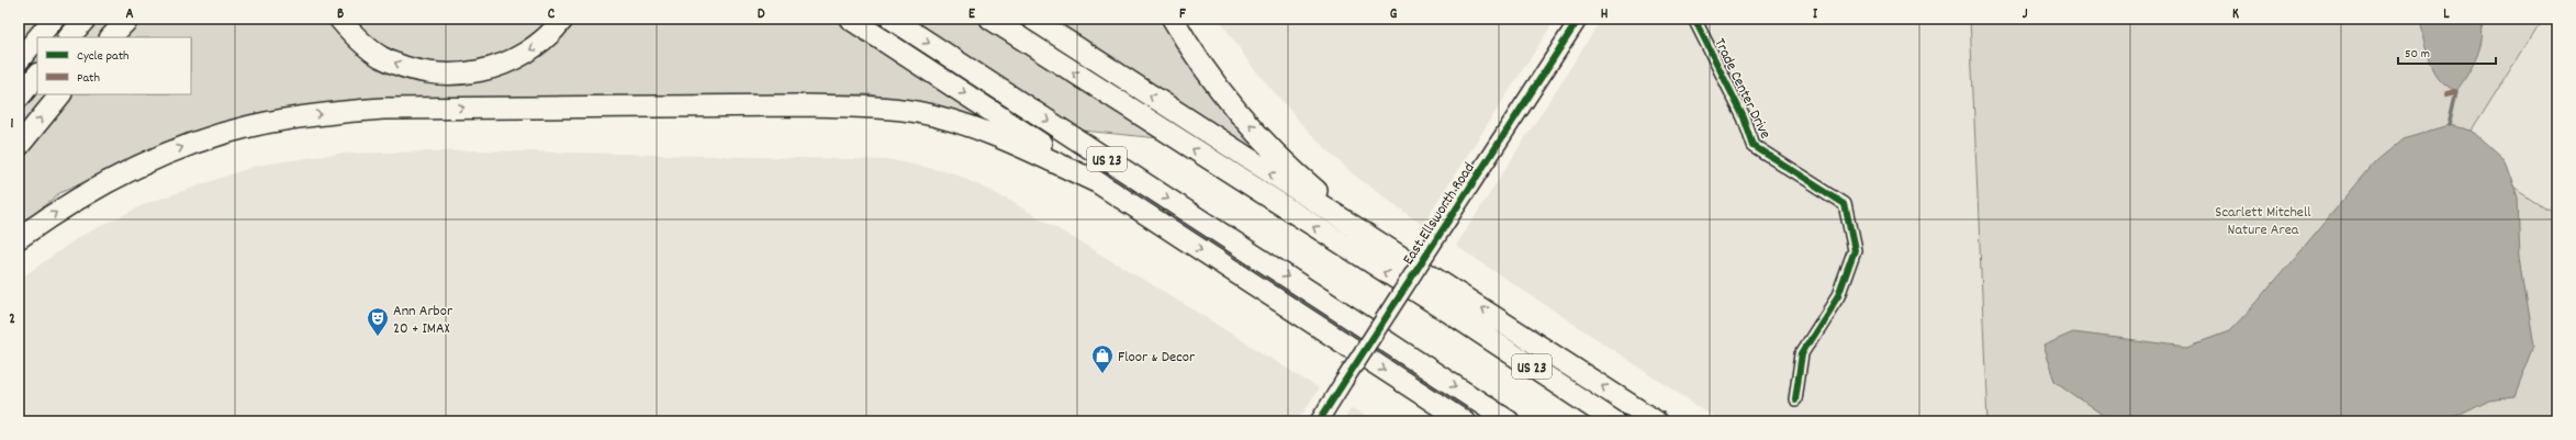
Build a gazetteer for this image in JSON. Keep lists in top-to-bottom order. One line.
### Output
{"streets":{"highway":["US 23"],"main road":["East Ellsworth Road"],"street":["Trade Center Drive"]},"parks":["Scarlett Mitchell Nature Area"],"places":{"theatre":["Ann Arbor 20 + IMAX"],"shop":["Floor & Decor"]},"legend":["Cycle path","Path"],"scale_bar":"50 m","grid":{"columns":["A","B","C","D","E","F","G","H","I","J","K","L"],"rows":["1","2"]}}
